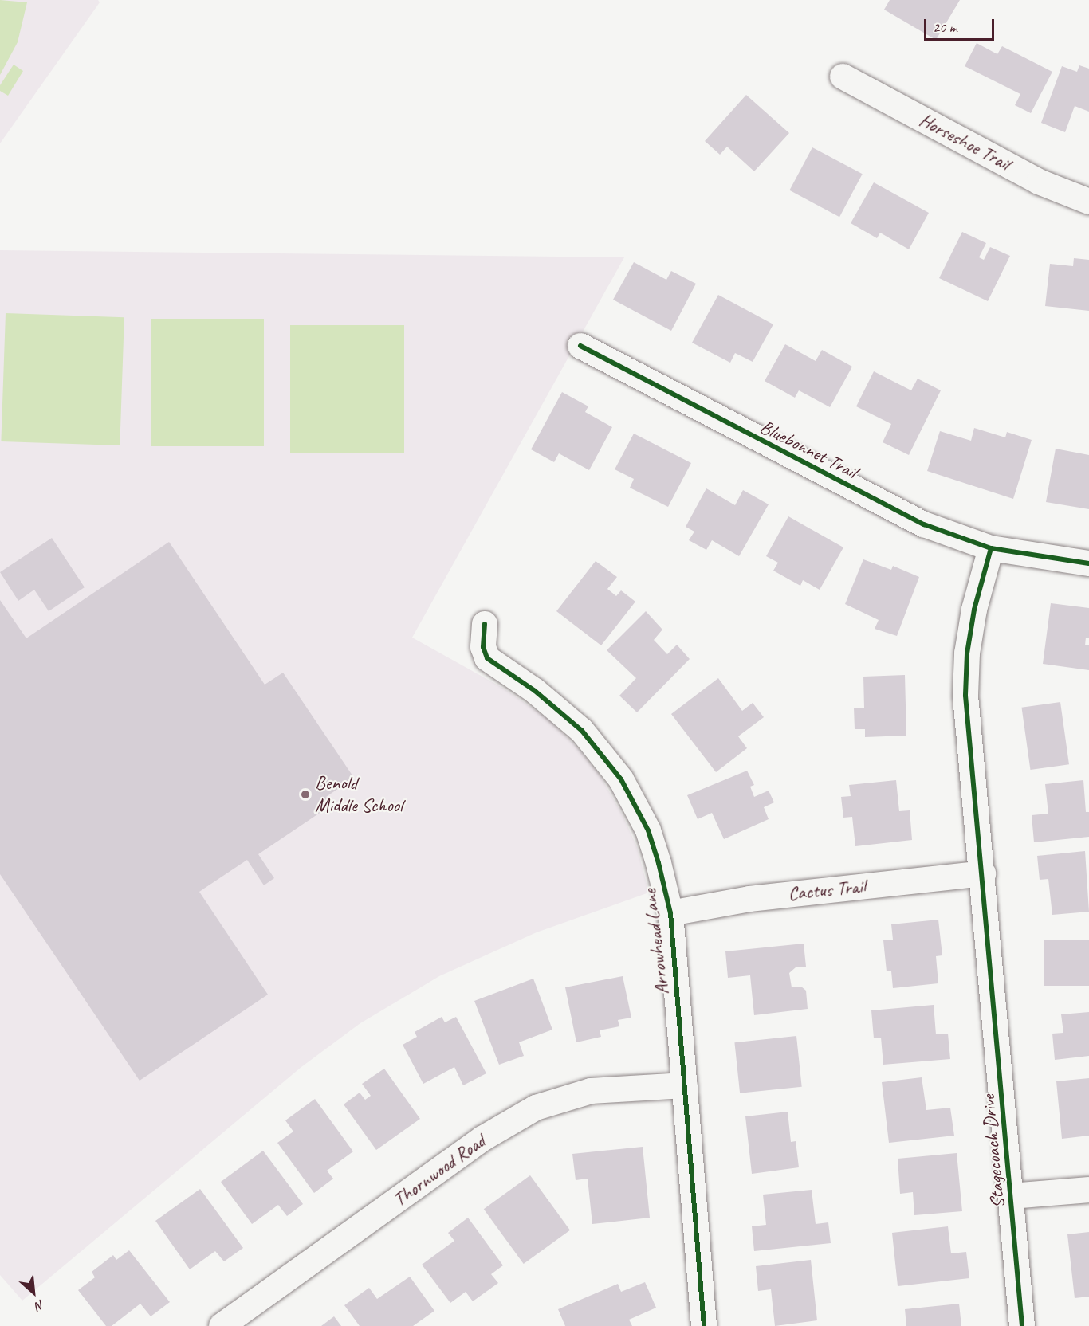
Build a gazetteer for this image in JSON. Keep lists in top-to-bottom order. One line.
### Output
{"streets":{"street":["Horseshoe Trail","Bluebonnet Trail","Cactus Trail","Arrowhead Lane","Stagecoach Drive","Thornwood Road"]},"crossings":[["Bluebonnet Trail","Stagecoach Drive"],["Cactus Trail","Arrowhead Lane"],["Cactus Trail","Stagecoach Drive"],["Arrowhead Lane","Thornwood Road"]],"places":["Benold Middle School"],"scale_bar":"20 m","north":"bottom right"}
